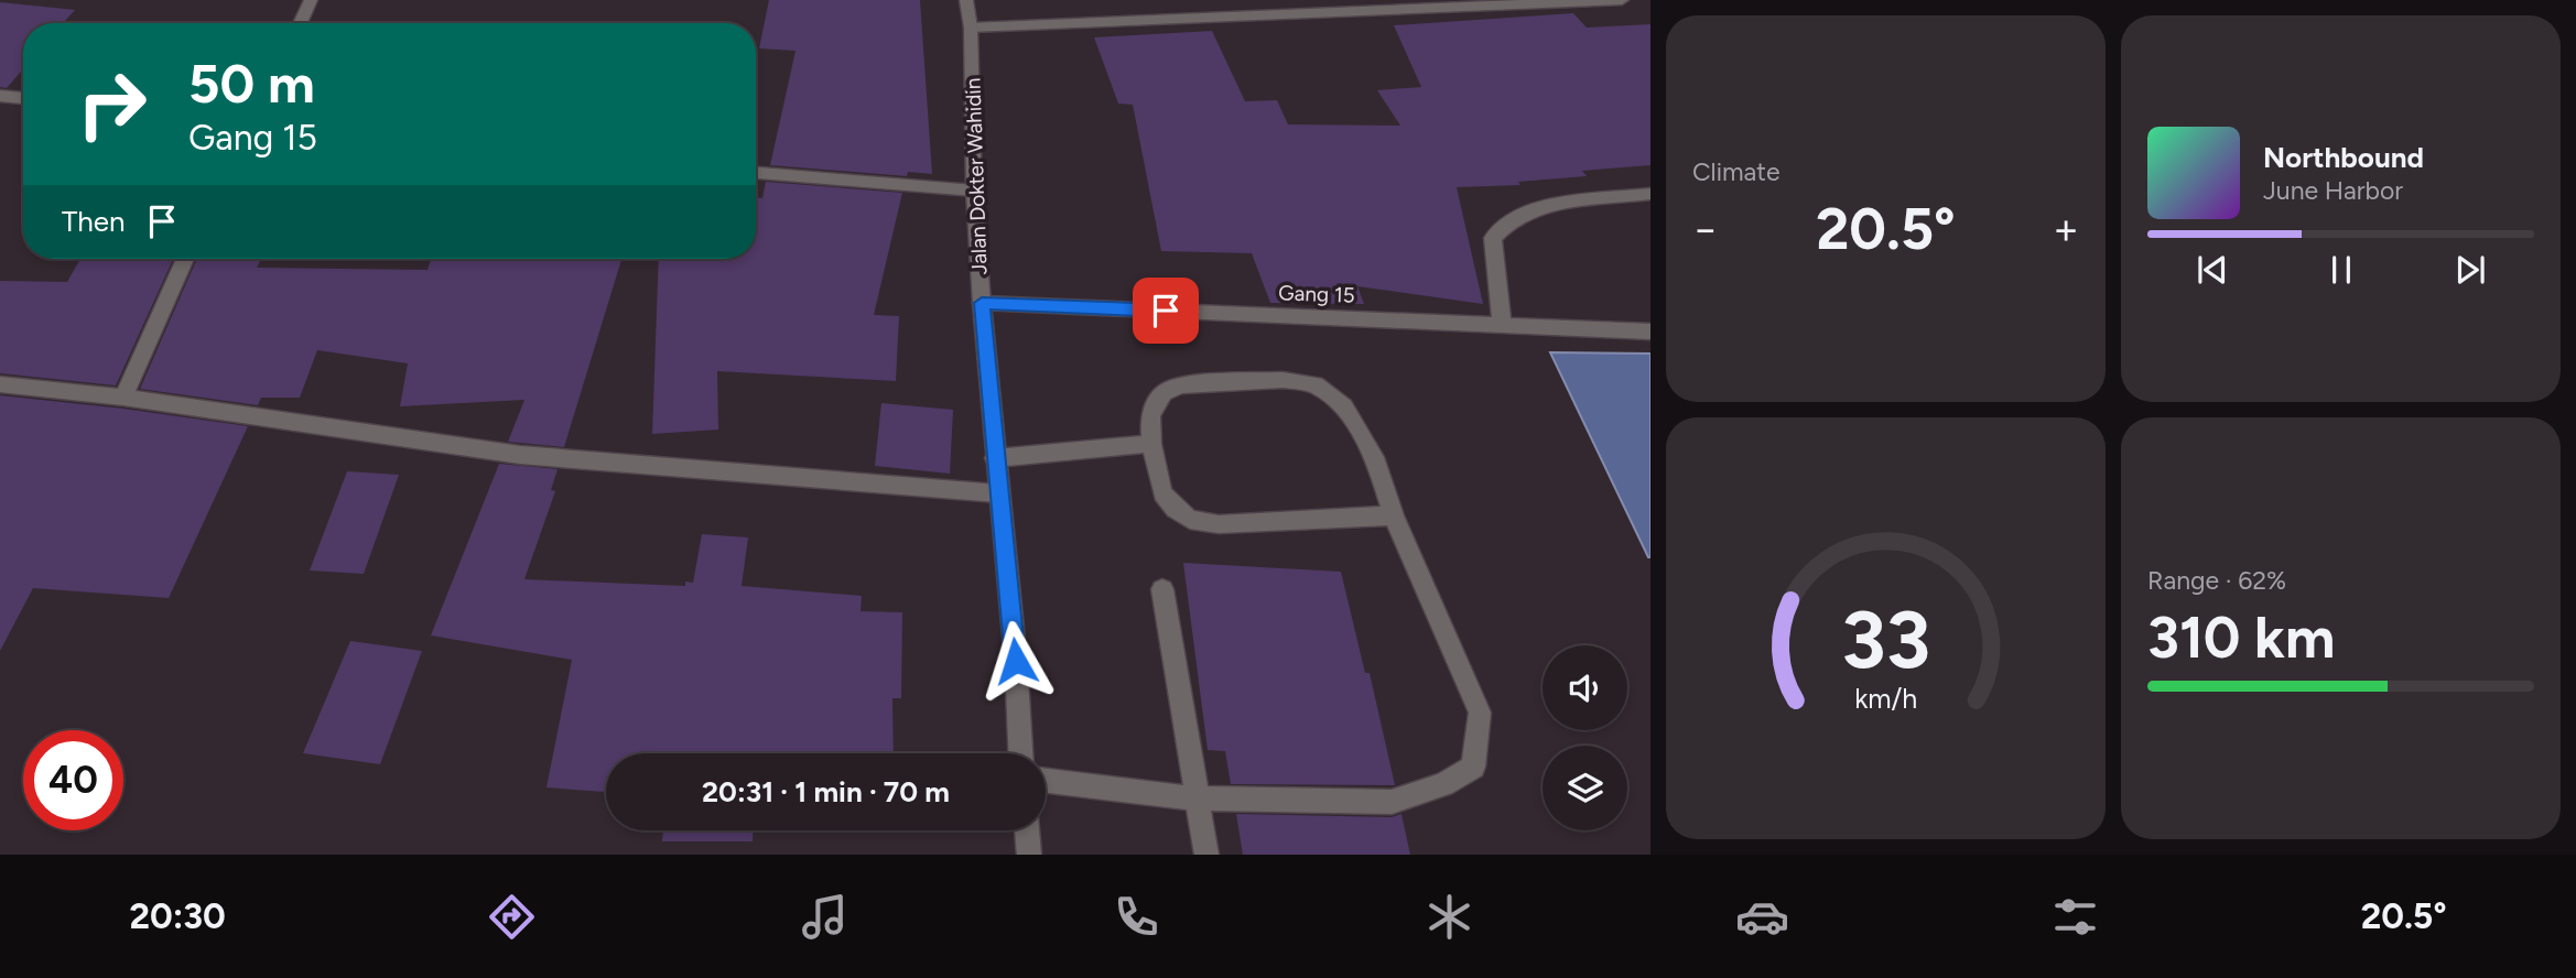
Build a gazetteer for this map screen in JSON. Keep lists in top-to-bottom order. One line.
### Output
{"streets":{"street":["Jalan Dokter Wahidin","Gang 15"]},"crossings":[["Jalan Dokter Wahidin","Gang 15"]],"page":{"tile":["Climate",["Range · 62%","310 km"]],"turn":["50 m","Gang 15"],"song":["Northbound","June Harbor"],"then":"Then","heat":["−","20.5°","+"],"limit":"40","trip":"20:31 · 1 min · 70 m","tabs":["20:30","20.5°"],"gauge":["33","km/h"]}}
